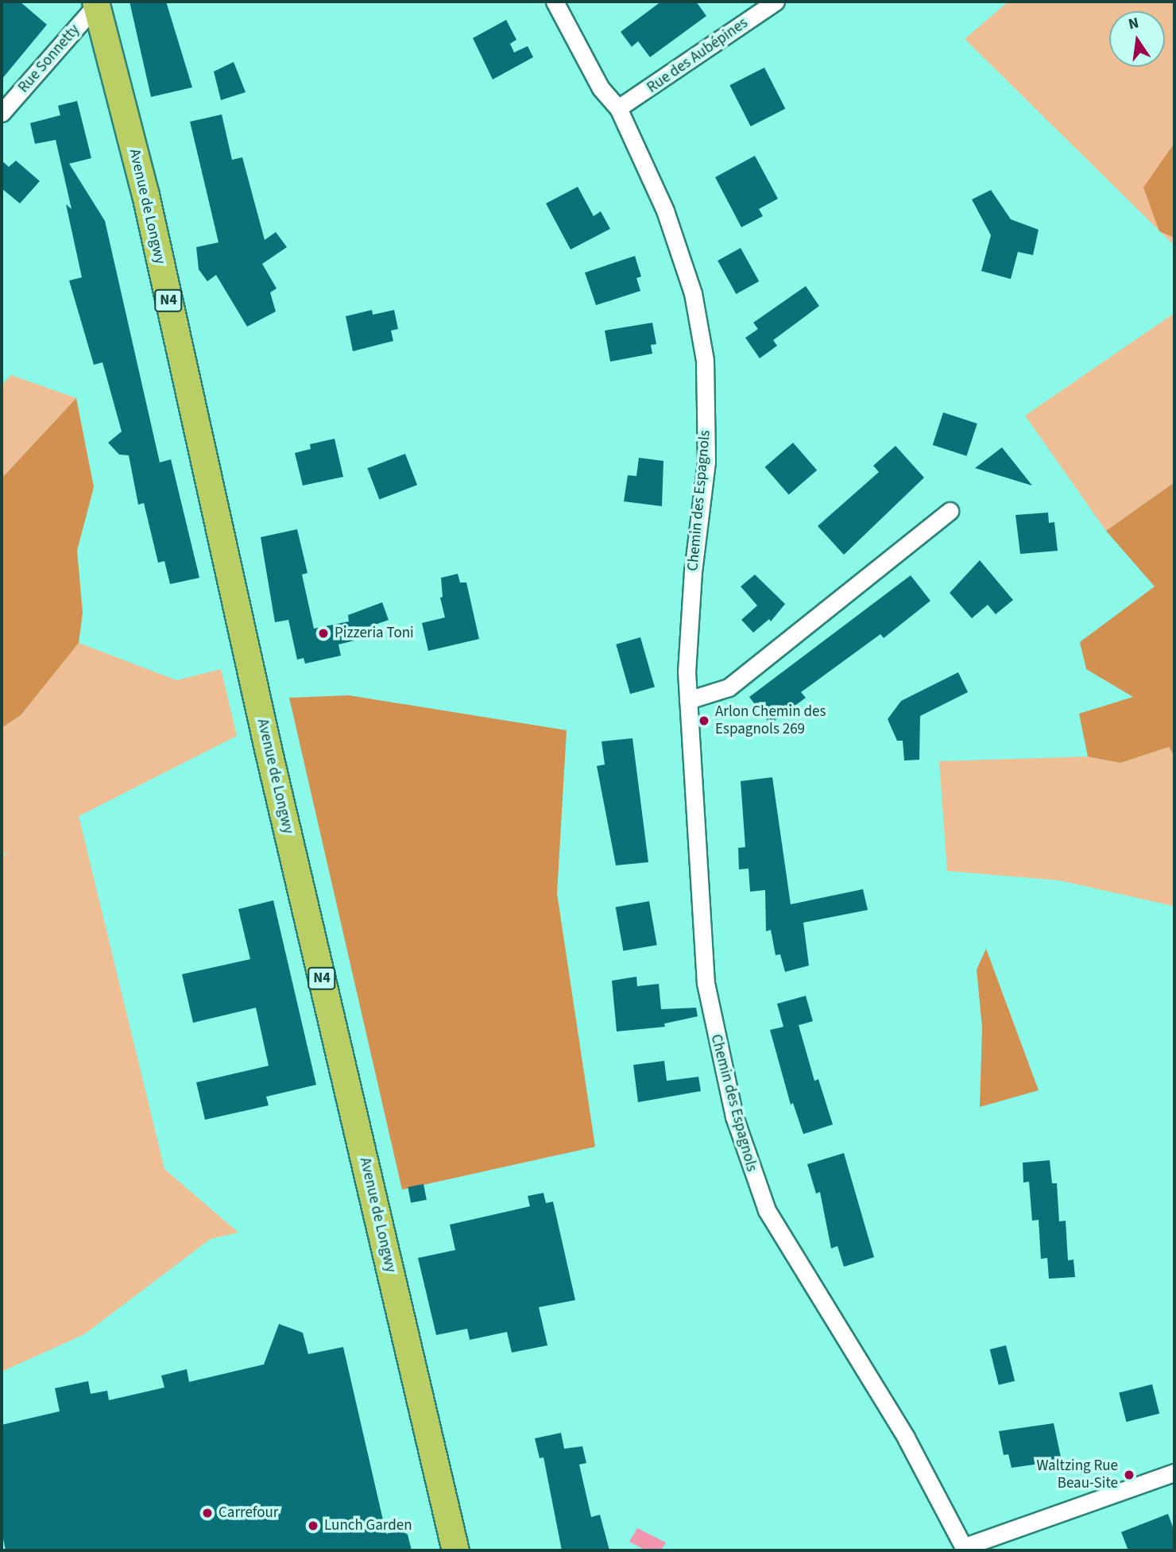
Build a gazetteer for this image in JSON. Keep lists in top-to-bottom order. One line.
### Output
{"streets":{"main road":["Avenue de Longwy","N4"],"street":["Rue des Aubépines","Rue Sonnetty","Chemin des Espagnols"]},"crossings":[["Rue des Aubépines","Chemin des Espagnols"],["Rue Sonnetty","Avenue de Longwy"]],"places":["Pizzeria Toni","Arlon Chemin des Espagnols 269","Waltzing Rue Beau-Site","Carrefour","Lunch Garden"],"north":"top"}
